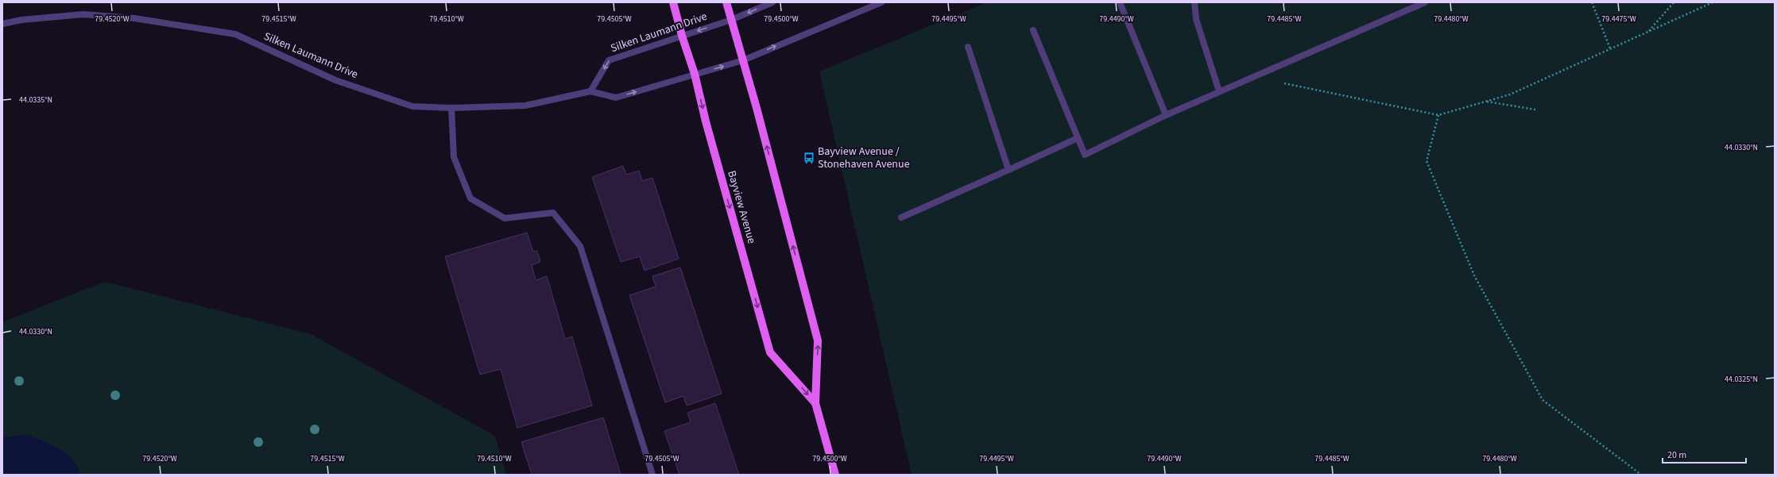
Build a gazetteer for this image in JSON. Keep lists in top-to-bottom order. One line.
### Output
{"streets":{"main road":["Bayview Avenue"],"street":["Silken Laumann Drive"]},"crossings":[["Silken Laumann Drive","Bayview Avenue"]],"places":{"bus stop":["Bayview Avenue / Stonehaven Avenue"]},"scale_bar":"20 m","coordinates":["79.4520°W","79.4515°W","79.4510°W","79.4505°W","79.4500°W","79.4495°W","79.4490°W","79.4485°W","79.4480°W","79.4475°W","44.0335°N","44.0330°N","44.0325°N"]}
